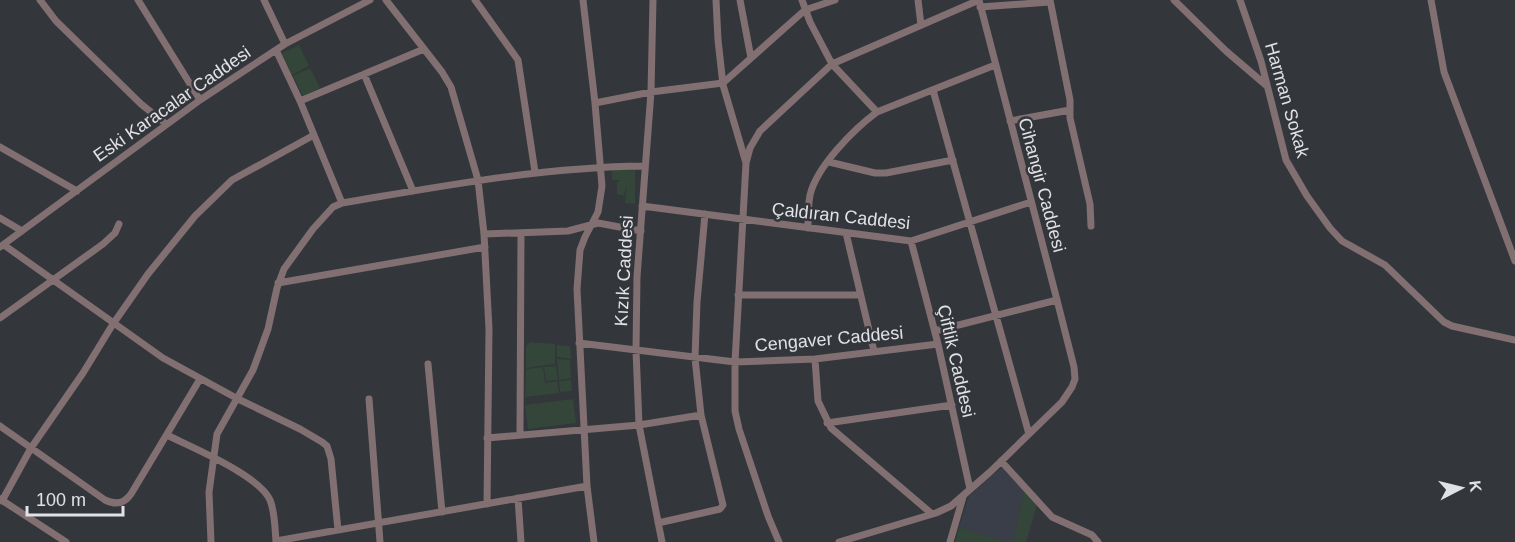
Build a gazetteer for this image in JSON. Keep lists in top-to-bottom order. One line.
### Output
{"streets":{"street":["Harman Sokak","Eski Karacalar Caddesi","Cihangir Caddesi","Çaldıran Caddesi","Kızık Caddesi","Cengaver Caddesi","Çiftlik Caddesi"]},"crossings":[["Cihangir Caddesi","Çaldıran Caddesi"],["Çaldıran Caddesi","Kızık Caddesi"],["Çaldıran Caddesi","Çiftlik Caddesi"],["Kızık Caddesi","Cengaver Caddesi"],["Cengaver Caddesi","Çiftlik Caddesi"]],"scale_bar":"100 m","north":"right"}
